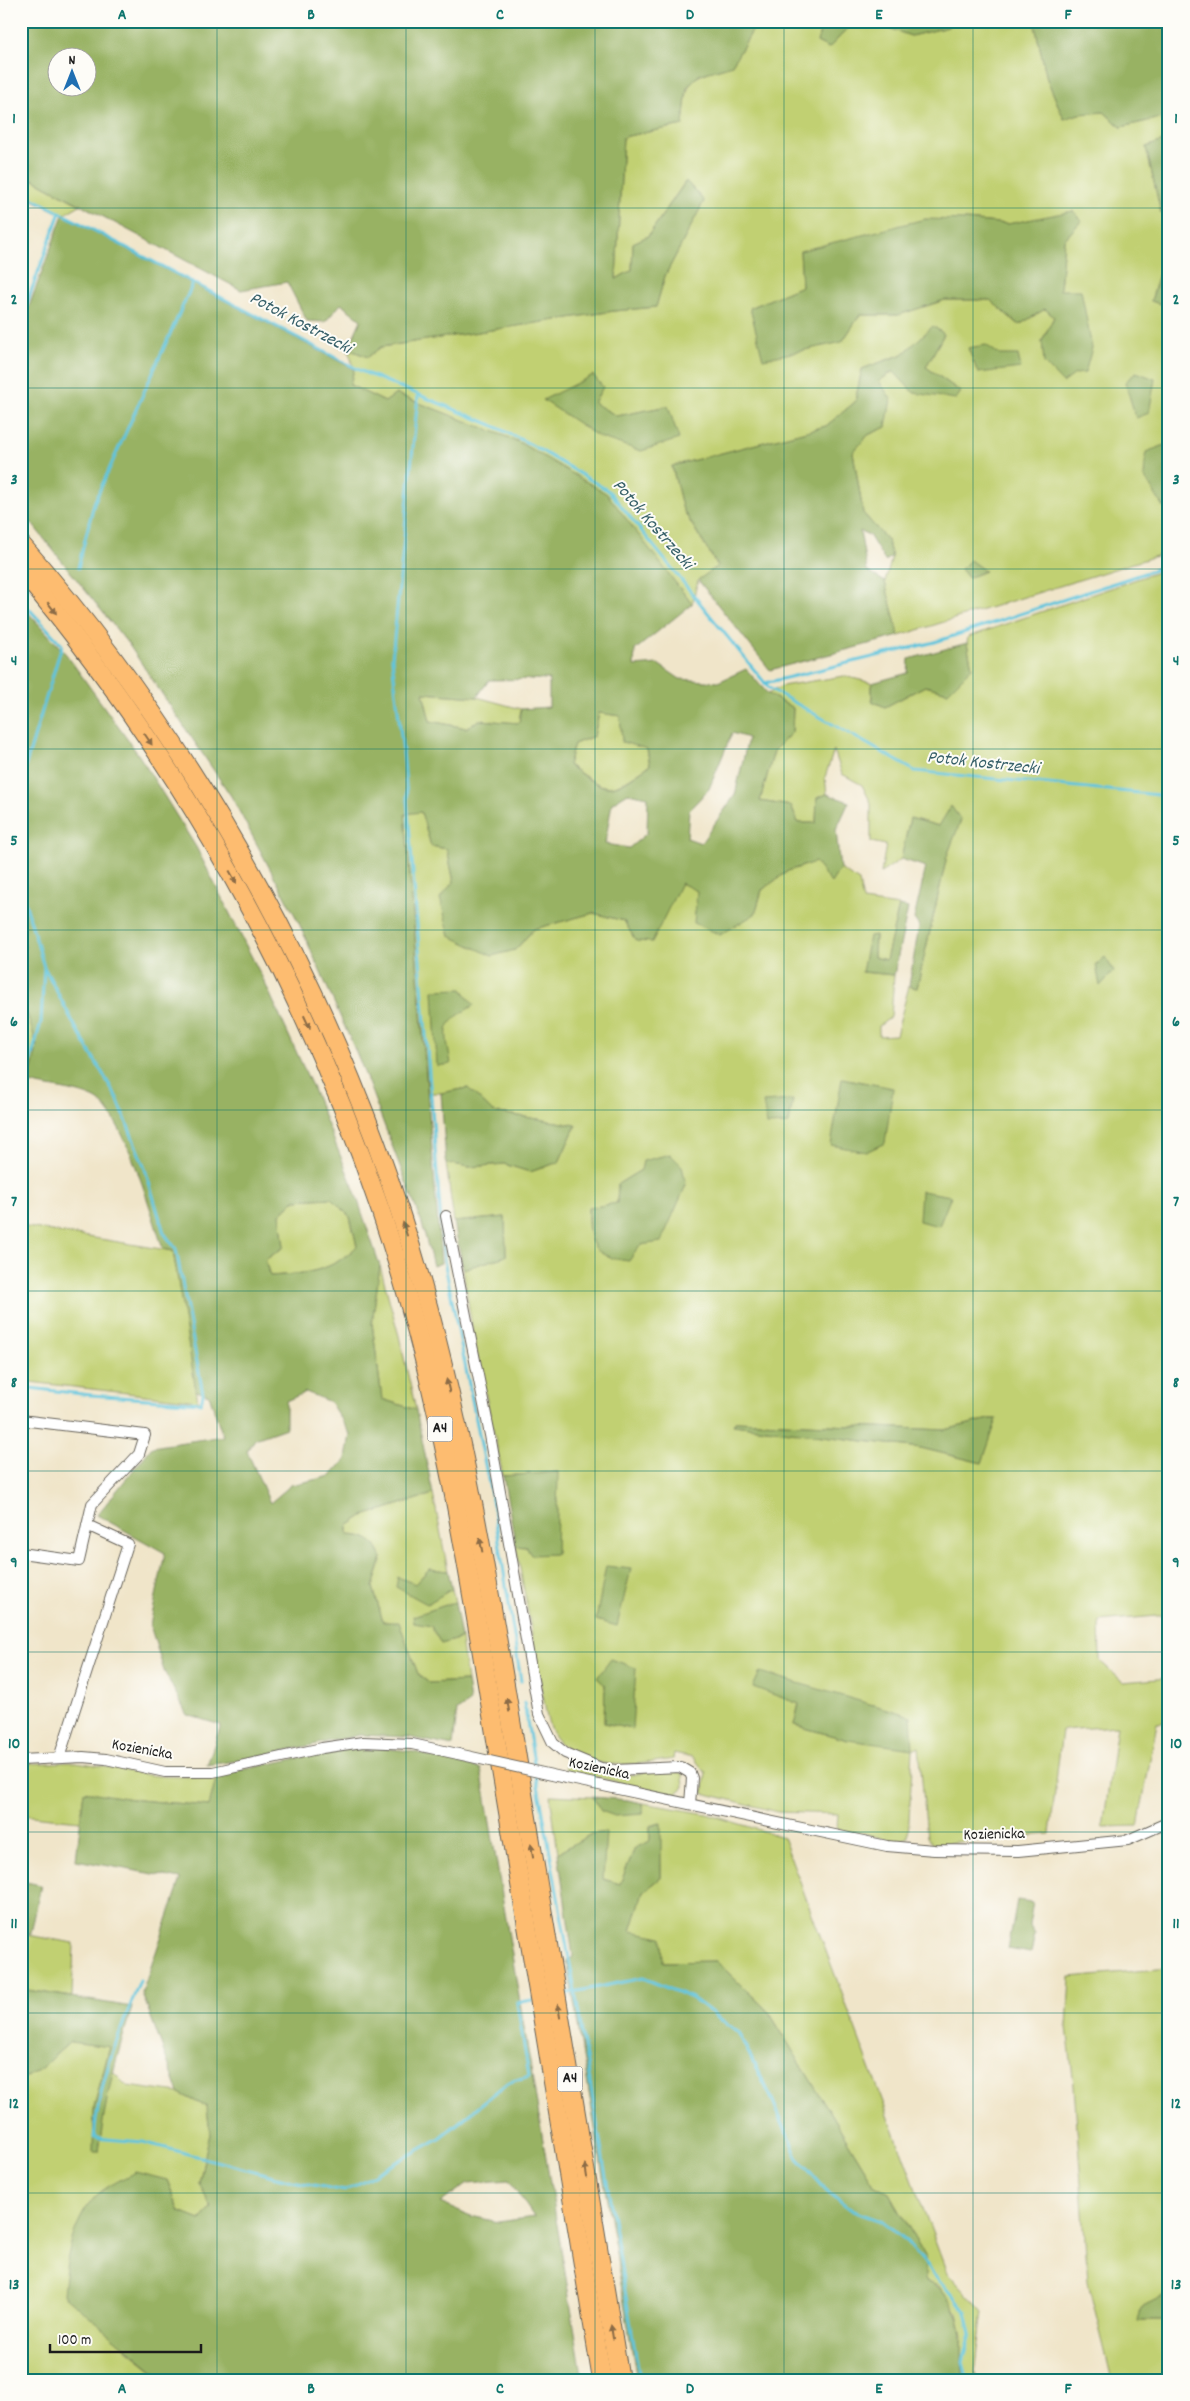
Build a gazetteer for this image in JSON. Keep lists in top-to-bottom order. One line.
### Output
{"streets":{"highway":["A4"],"street":["Kozienicka"]},"water":["Potok Kostrzecki"],"scale_bar":"100 m","north":"top","grid":{"columns":["A","B","C","D","E","F"],"rows":["1","2","3","4","5","6","7","8","9","10","11","12","13"]}}
